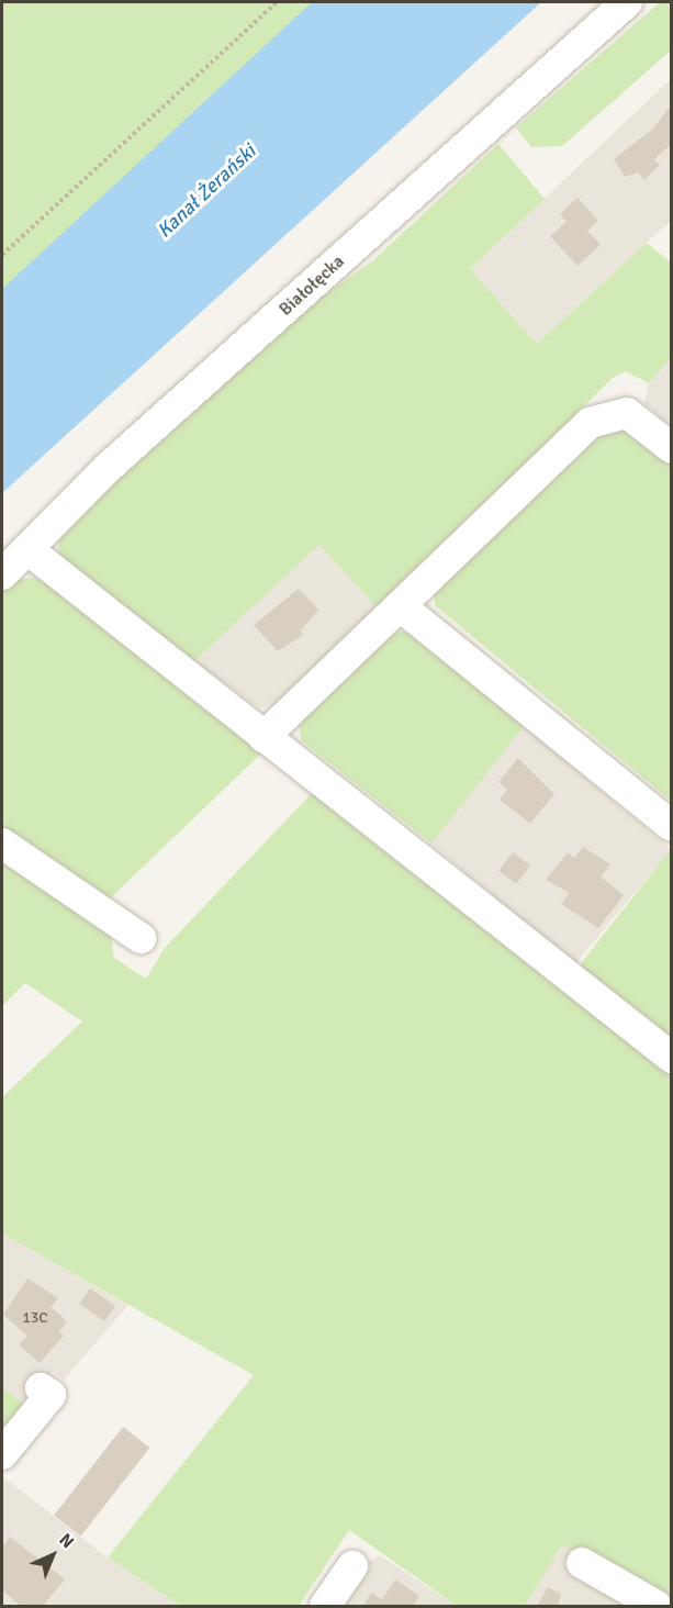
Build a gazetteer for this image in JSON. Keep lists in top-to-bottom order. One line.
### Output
{"streets":{"street":["Białołęcka"]},"water":["Kanał Żerański"],"house_numbers":["13C"],"north":"top right"}
